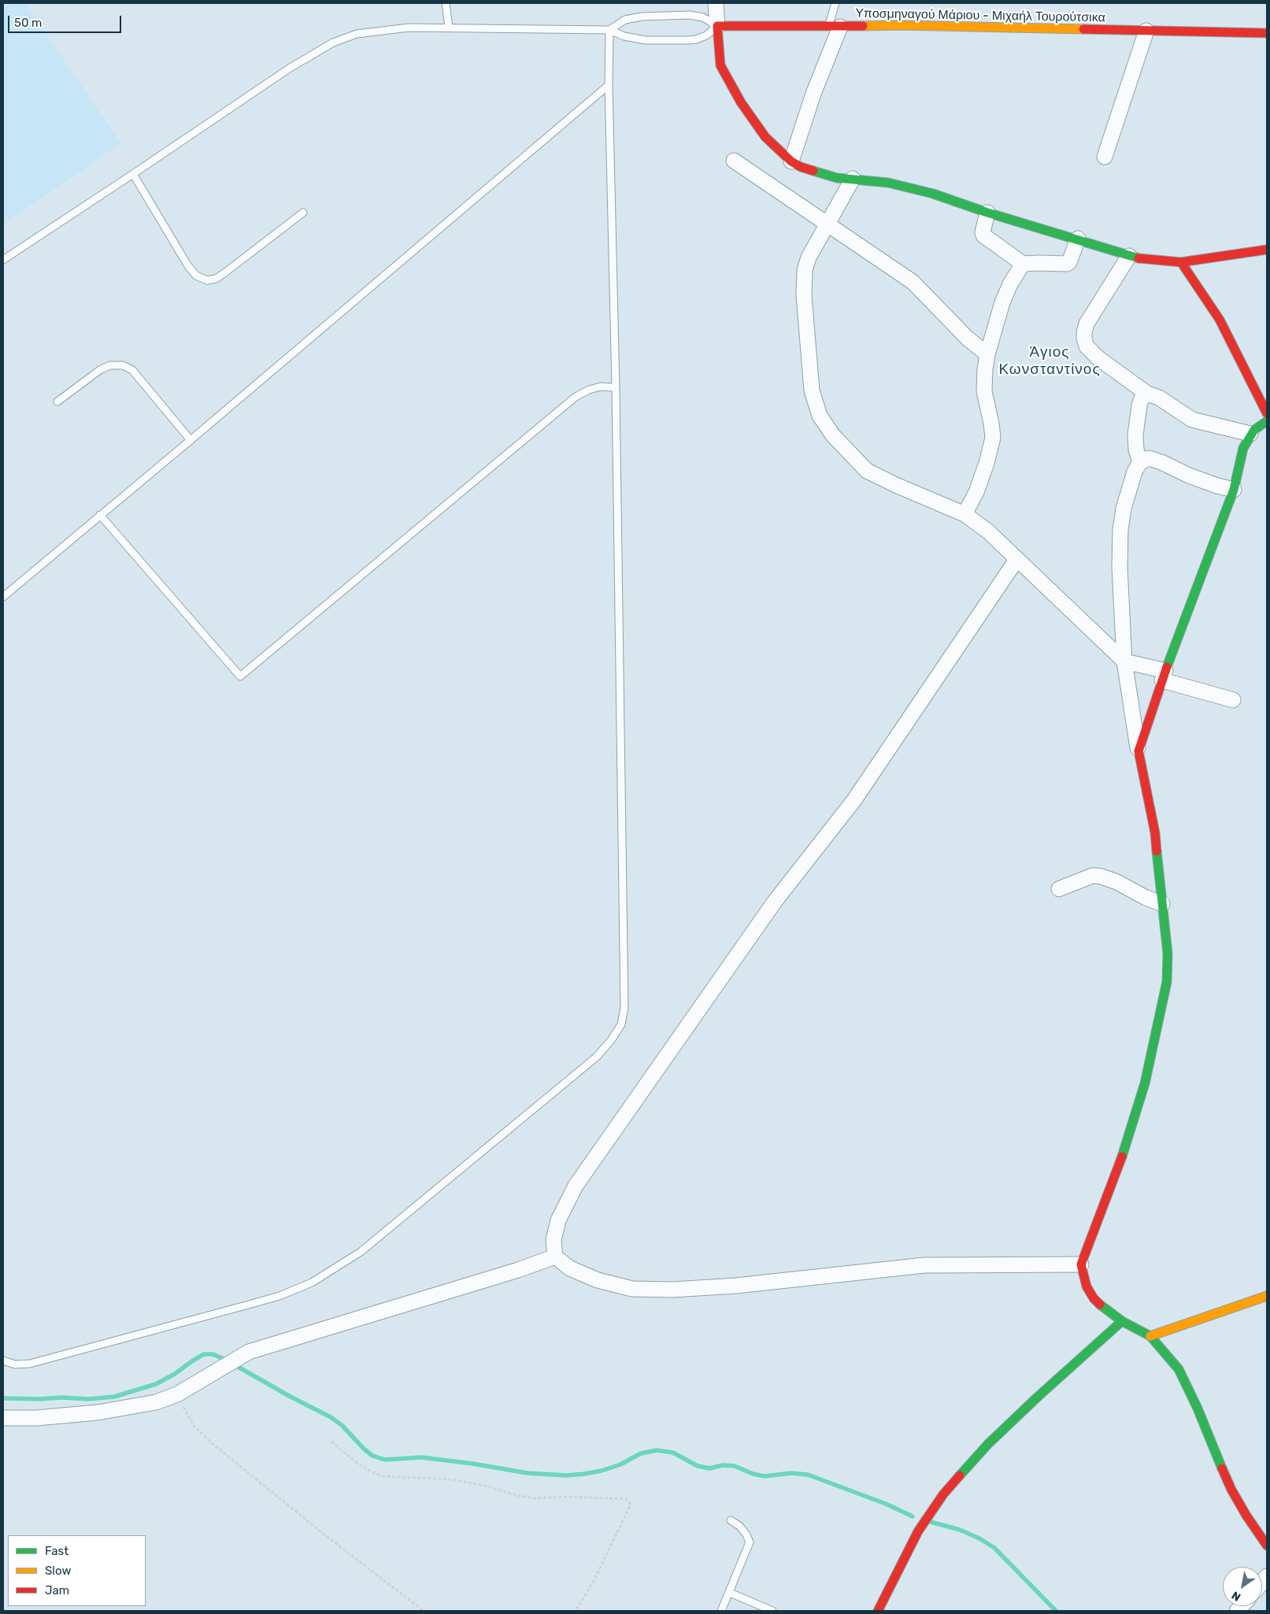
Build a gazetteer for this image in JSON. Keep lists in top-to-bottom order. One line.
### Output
{"streets":{"street":["Υποσμηναγού Μάριου - Μιχαήλ Τουρούτσικα"]},"districts":["Άγιος Κωνσταντίνος"],"legend":["Fast","Slow","Jam"],"scale_bar":"50 m","north":"bottom left"}
